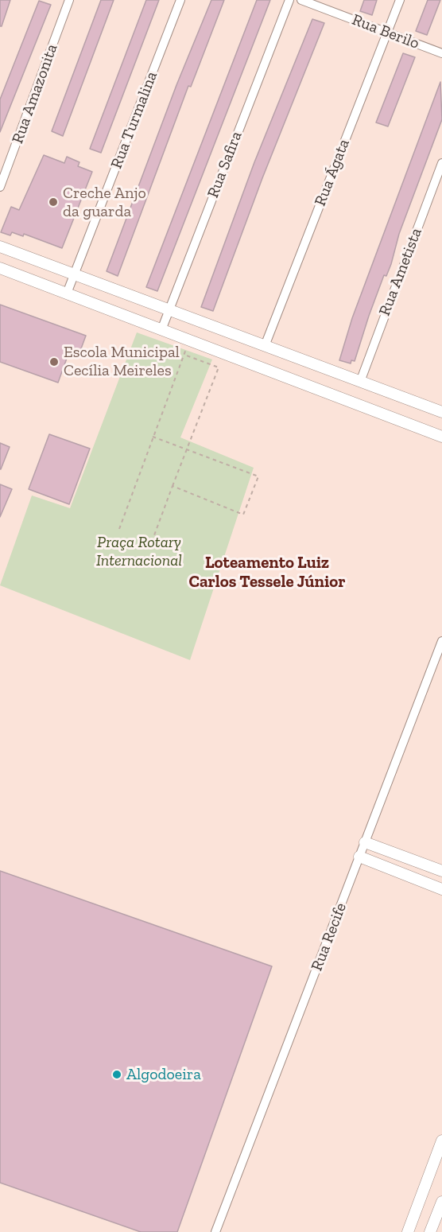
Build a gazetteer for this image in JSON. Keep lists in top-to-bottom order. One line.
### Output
{"streets":{"street":["Rua Berilo","Rua Amazonita","Rua Turmalina","Rua Safira","Rua Ágata","Rua Ametista","Rua Recife"]},"crossings":[["Rua Berilo","Rua Ágata"]],"districts":["Loteamento Luiz Carlos Tessele Júnior"],"parks":["Praça Rotary Internacional"],"places":["Creche Anjo da guarda","Escola Municipal Cecília Meireles","Algodoeira"]}
